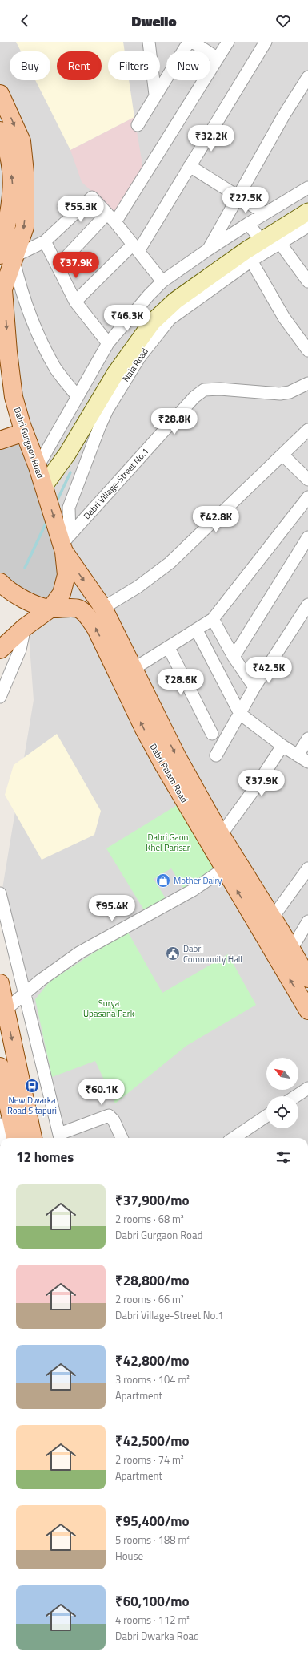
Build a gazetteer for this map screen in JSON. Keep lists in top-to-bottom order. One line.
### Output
{"streets":{"main road":["Dabri Gurgaon Road","Dabri Palam Road"],"street":["Nala Road","Dabri Village-Street No.1"]},"crossings":[["Nala Road","Dabri Gurgaon Road"],["Nala Road","Dabri Village-Street No.1"],["Nala Road","Dabri Palam Road"],["Dabri Gurgaon Road","Dabri Village-Street No.1"],["Dabri Gurgaon Road","Dabri Palam Road"],["Dabri Village-Street No.1","Dabri Palam Road"]],"parks":["Dabri Gaon Khel Parisar","Surya Upasana Park"],"places":{"shop":["Mother Dairy"],"public building":["Dabri Community Hall"],"bus stop":["New Dwarka Road Sitapuri"]},"north":"top left","page":{"header":"Dwello","chip":["Buy","Rent","Filters","New"],"price":["₹32.2K","₹27.5K","₹55.3K","₹37.9K","₹46.3K","₹28.8K","₹42.8K","₹42.5K","₹28.6K","₹37.9K","₹95.4K","₹60.1K"],"heading":"12 homes","list":[{"name":"₹37,900/mo","note":"2 rooms · 68 m² · Dabri Gurgaon Road"},{"name":"₹28,800/mo","note":"2 rooms · 66 m² · Dabri Village-Street No.1"},{"name":"₹42,800/mo","note":"3 rooms · 104 m² · Apartment"},{"name":"₹42,500/mo","note":"2 rooms · 74 m² · Apartment"},{"name":"₹95,400/mo","note":"5 rooms · 188 m² · House"},{"name":"₹60,100/mo","note":"4 rooms · 112 m² · Dabri Dwarka Road"}]}}
